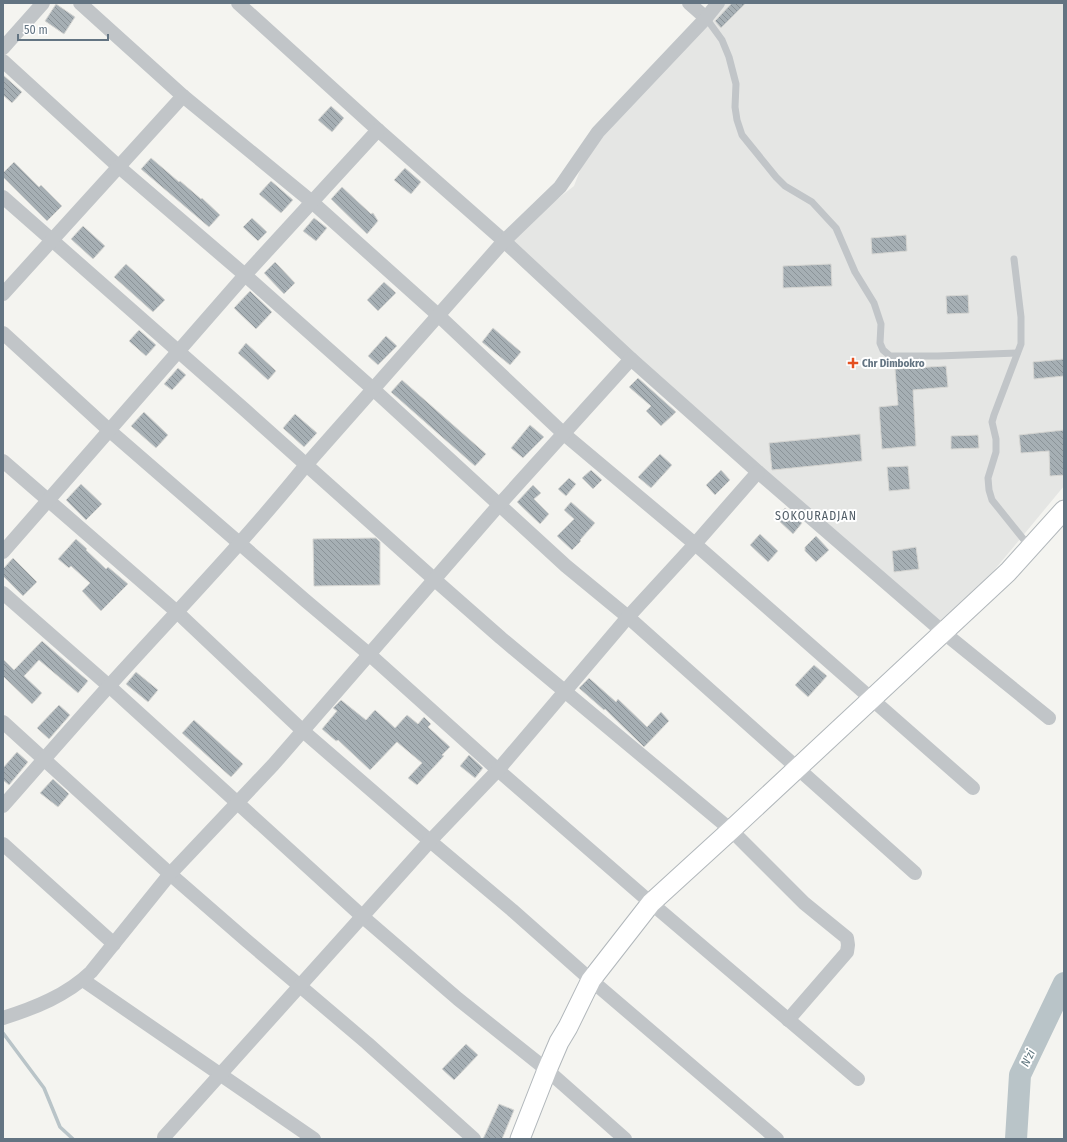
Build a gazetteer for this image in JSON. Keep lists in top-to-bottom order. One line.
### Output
{"districts":["SOKOURADJAN"],"water":["N'zi"],"places":{"health":["Chr Dimbokro"]},"scale_bar":"50 m"}
